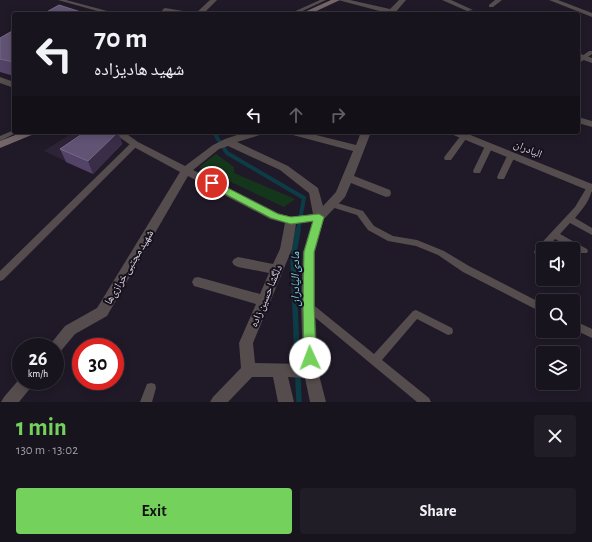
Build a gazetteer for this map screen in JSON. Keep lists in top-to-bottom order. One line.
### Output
{"streets":{"street":["الیادران","شهید مجتبی خرازی‌ها","دلگشا حسین زاده"]},"water":["مادی الیادران"],"page":{"turn":["70 m","شهید هادیزاده"],"speed":"26 km/h","limit":"30","heading":["1 min","130 m · 13:02"],"buttons":["Exit","Share"]}}
